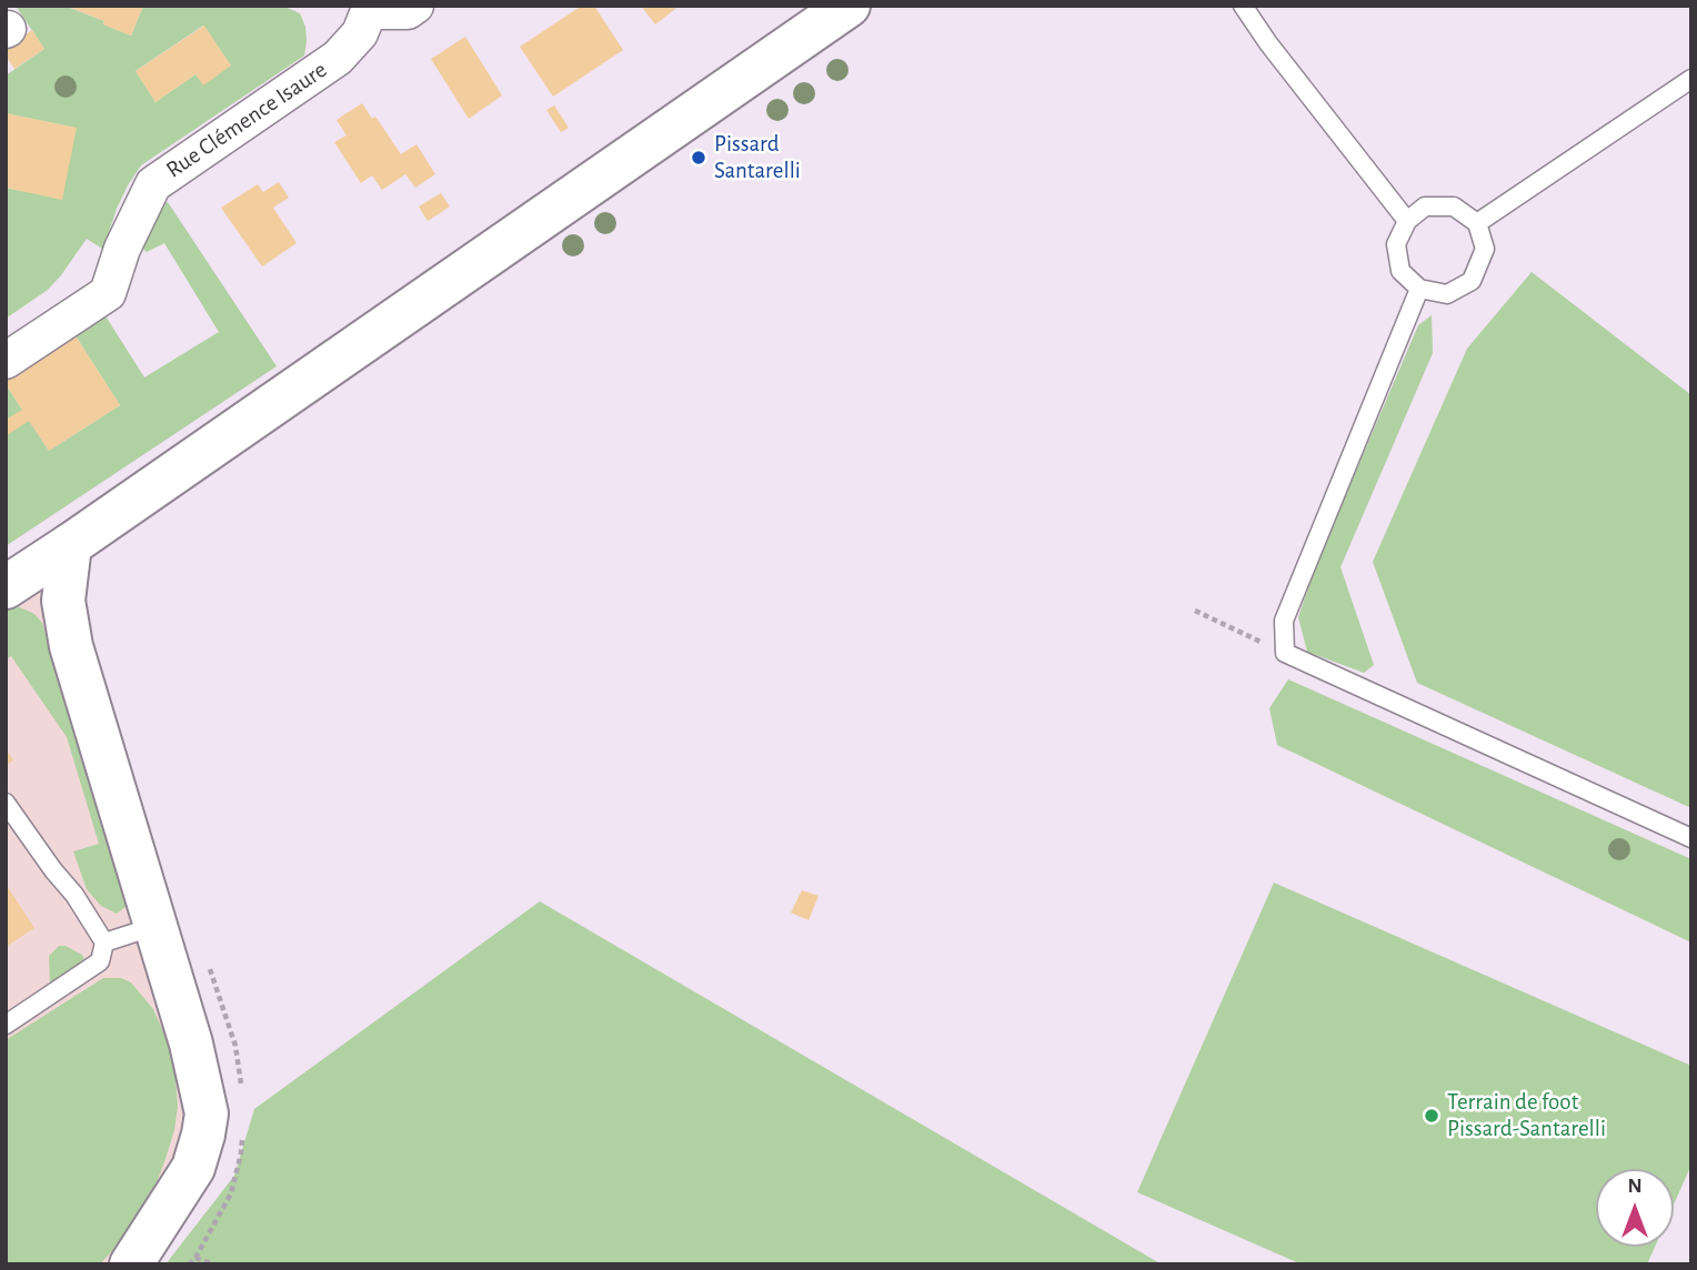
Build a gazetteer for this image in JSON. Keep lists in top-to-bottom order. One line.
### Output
{"streets":{"street":["Rue Clémence Isaure"]},"places":["Pissard Santarelli","Terrain de foot Pissard-Santarelli"],"north":"top"}
